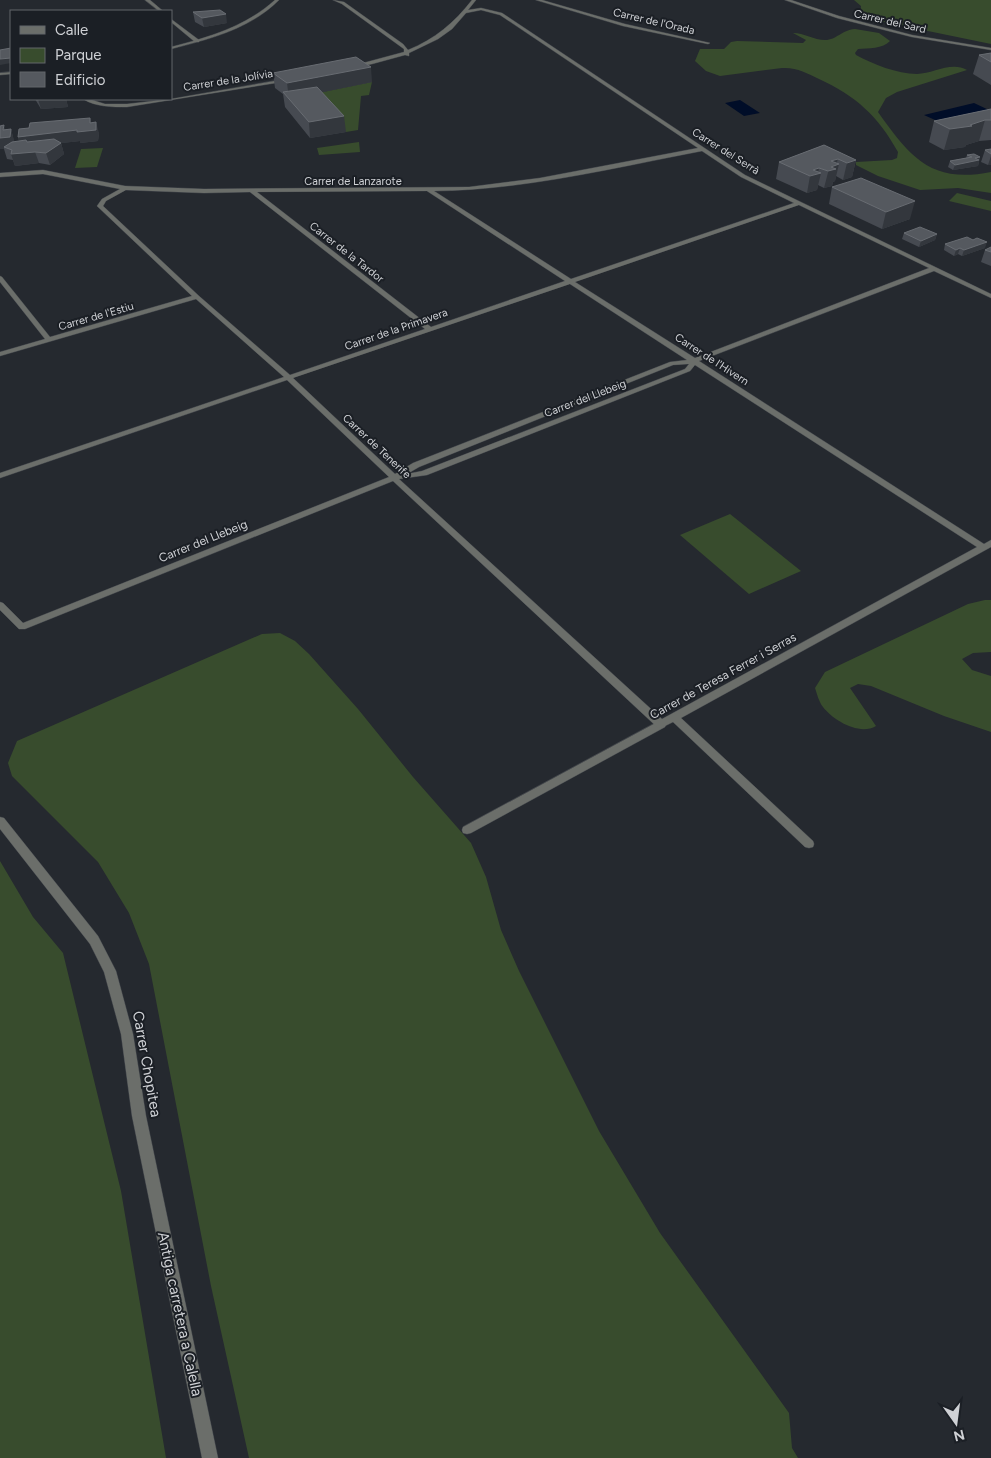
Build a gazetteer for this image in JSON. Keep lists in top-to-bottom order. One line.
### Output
{"streets":{"street":["Carrer de l'Orada","Carrer del Sard","Carrer de la Jolívia","Carrer del Serrà","Carrer de Lanzarote","Carrer de la Tardor","Carrer de l'Estiu","Carrer de la Primavera","Carrer de l'Hivern","Carrer del Llebeig","Carrer de Tenerife","Carrer de Teresa Ferrer i Serras","Carrer Chopitea","Antiga carretera a Calella"]},"crossings":[["Carrer del Serrà","Carrer de Lanzarote"],["Carrer del Serrà","Carrer de la Primavera"],["Carrer del Serrà","Carrer del Llebeig"],["Carrer de Lanzarote","Carrer de la Tardor"],["Carrer de Lanzarote","Carrer de l'Hivern"],["Carrer de Lanzarote","Carrer de Tenerife"],["Carrer de la Tardor","Carrer de la Primavera"],["Carrer de l'Estiu","Carrer de Tenerife"],["Carrer de la Primavera","Carrer de l'Hivern"],["Carrer de la Primavera","Carrer de Tenerife"],["Carrer de l'Hivern","Carrer del Llebeig"],["Carrer de l'Hivern","Carrer de Teresa Ferrer i Serras"],["Carrer del Llebeig","Carrer de Tenerife"],["Carrer de Tenerife","Carrer de Teresa Ferrer i Serras"],["Carrer Chopitea","Antiga carretera a Calella"]],"legend":["Calle","Parque","Edificio"],"north":"bottom"}
